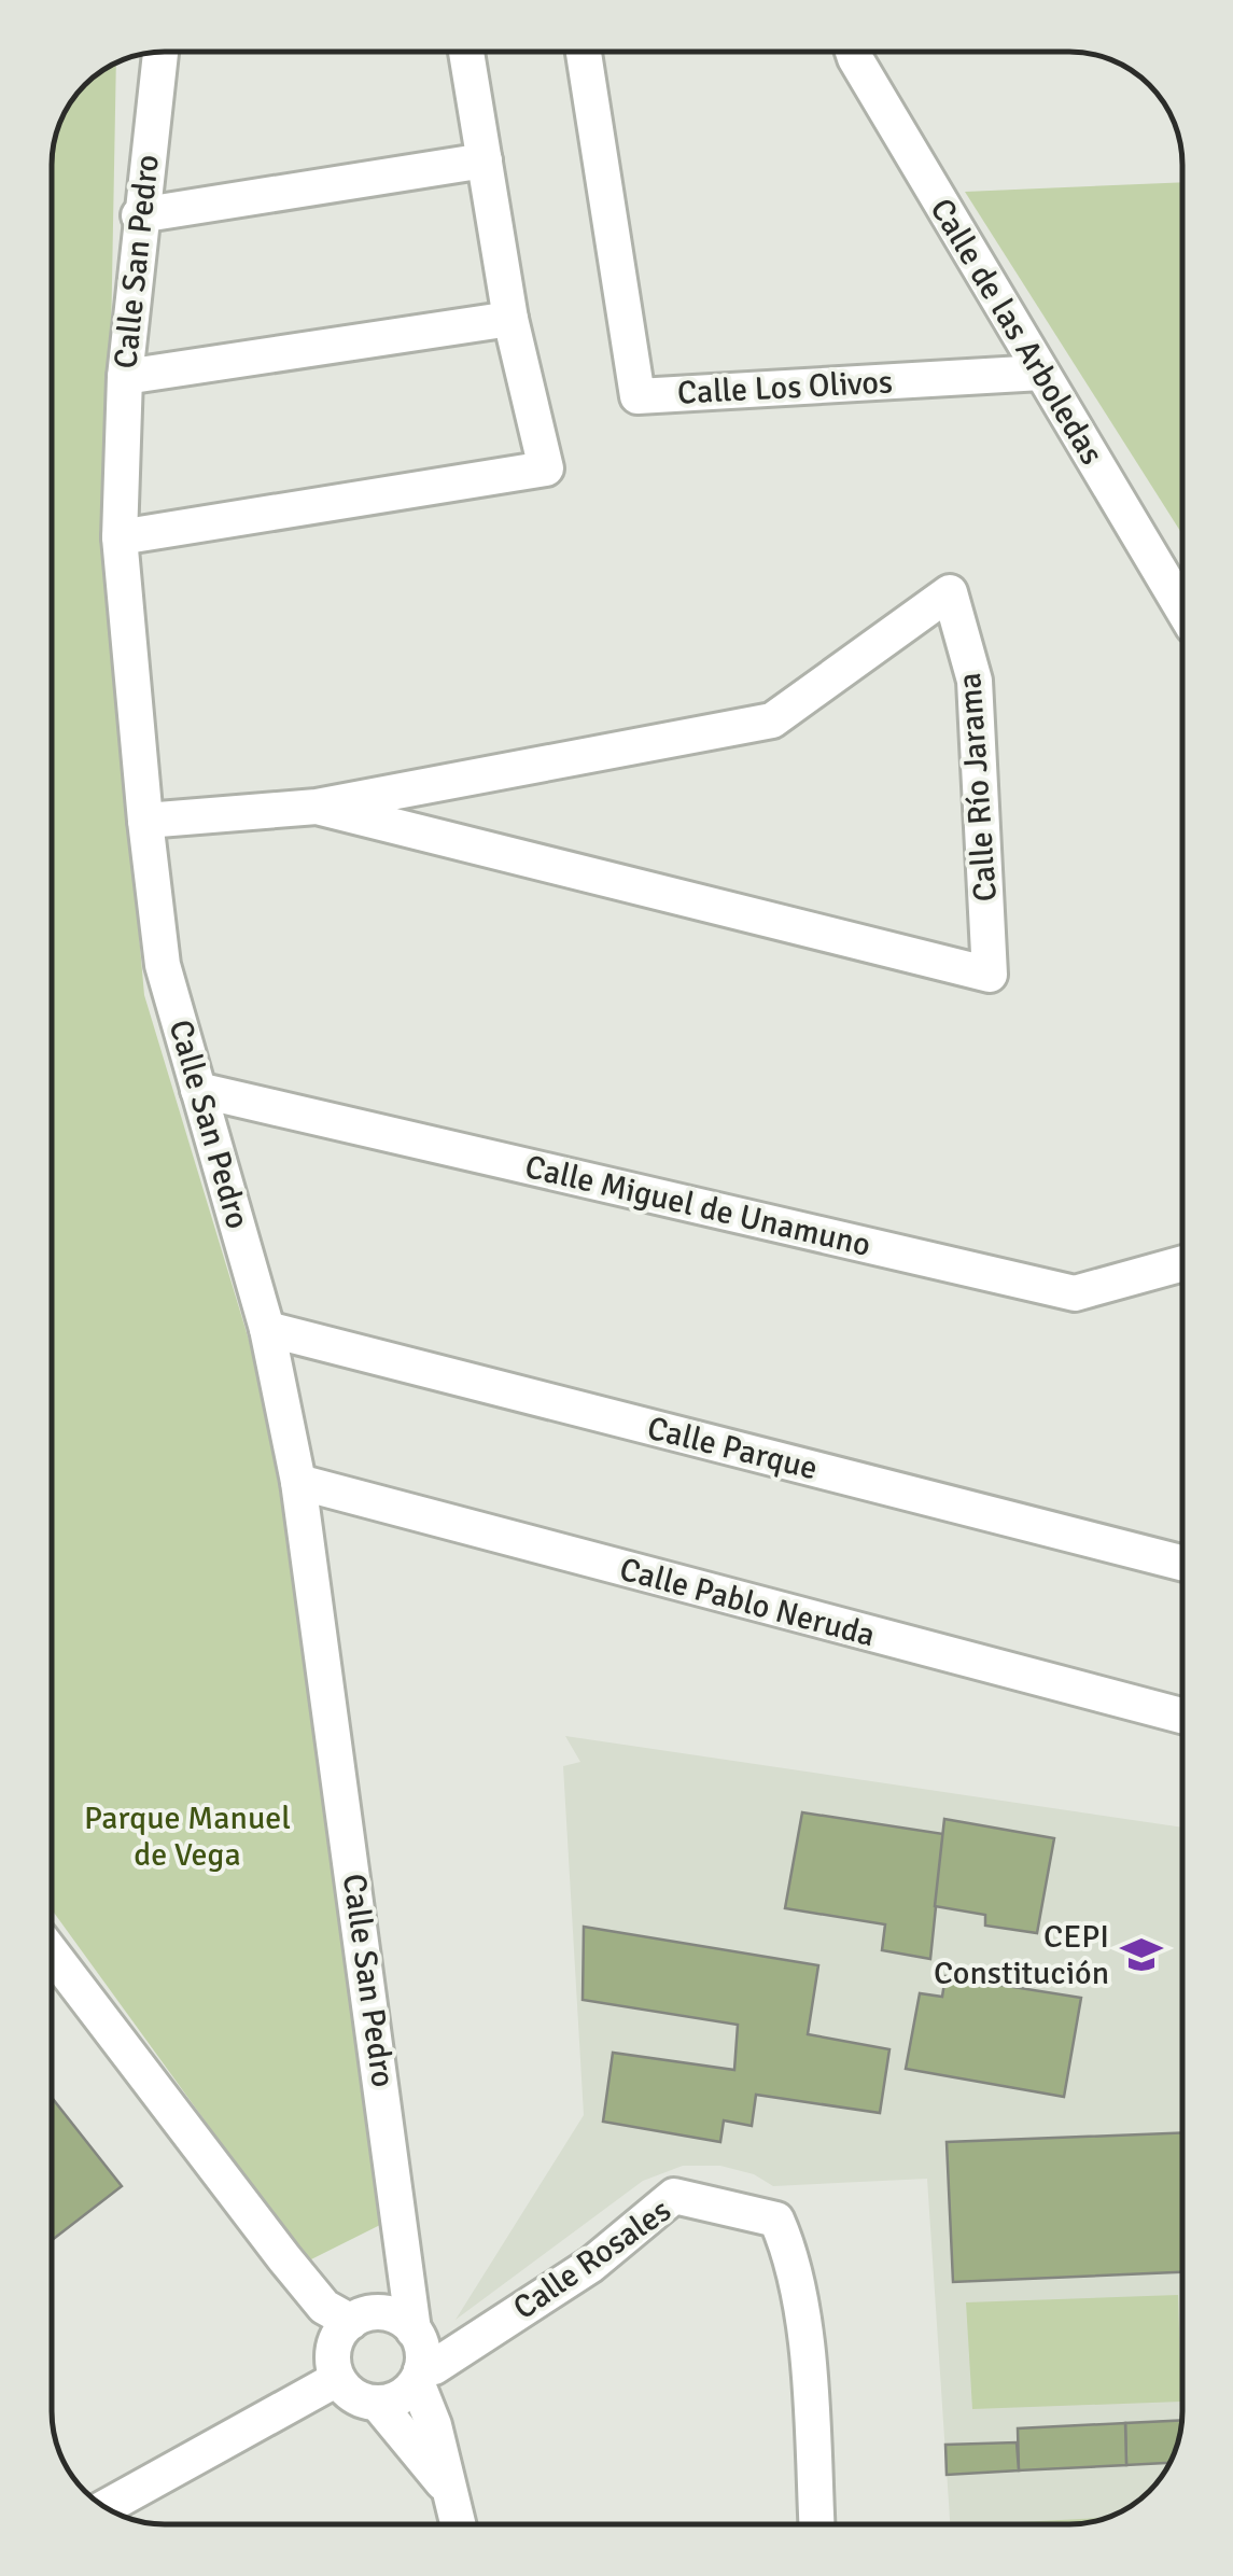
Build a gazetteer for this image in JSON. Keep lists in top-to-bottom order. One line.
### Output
{"streets":{"street":["Calle San Pedro","Calle de las Arboledas","Calle Los Olivos","Calle Río Jarama","Calle Miguel de Unamuno","Calle Parque","Calle Pablo Neruda","Calle Rosales"]},"crossings":[["Calle San Pedro","Calle Río Jarama"],["Calle San Pedro","Calle Miguel de Unamuno"],["Calle San Pedro","Calle Parque"],["Calle San Pedro","Calle Pablo Neruda"],["Calle San Pedro","Calle Rosales"],["Calle de las Arboledas","Calle Los Olivos"]],"parks":["Parque Manuel de Vega"],"places":{"school or university":["CEPI Constitución"]}}
